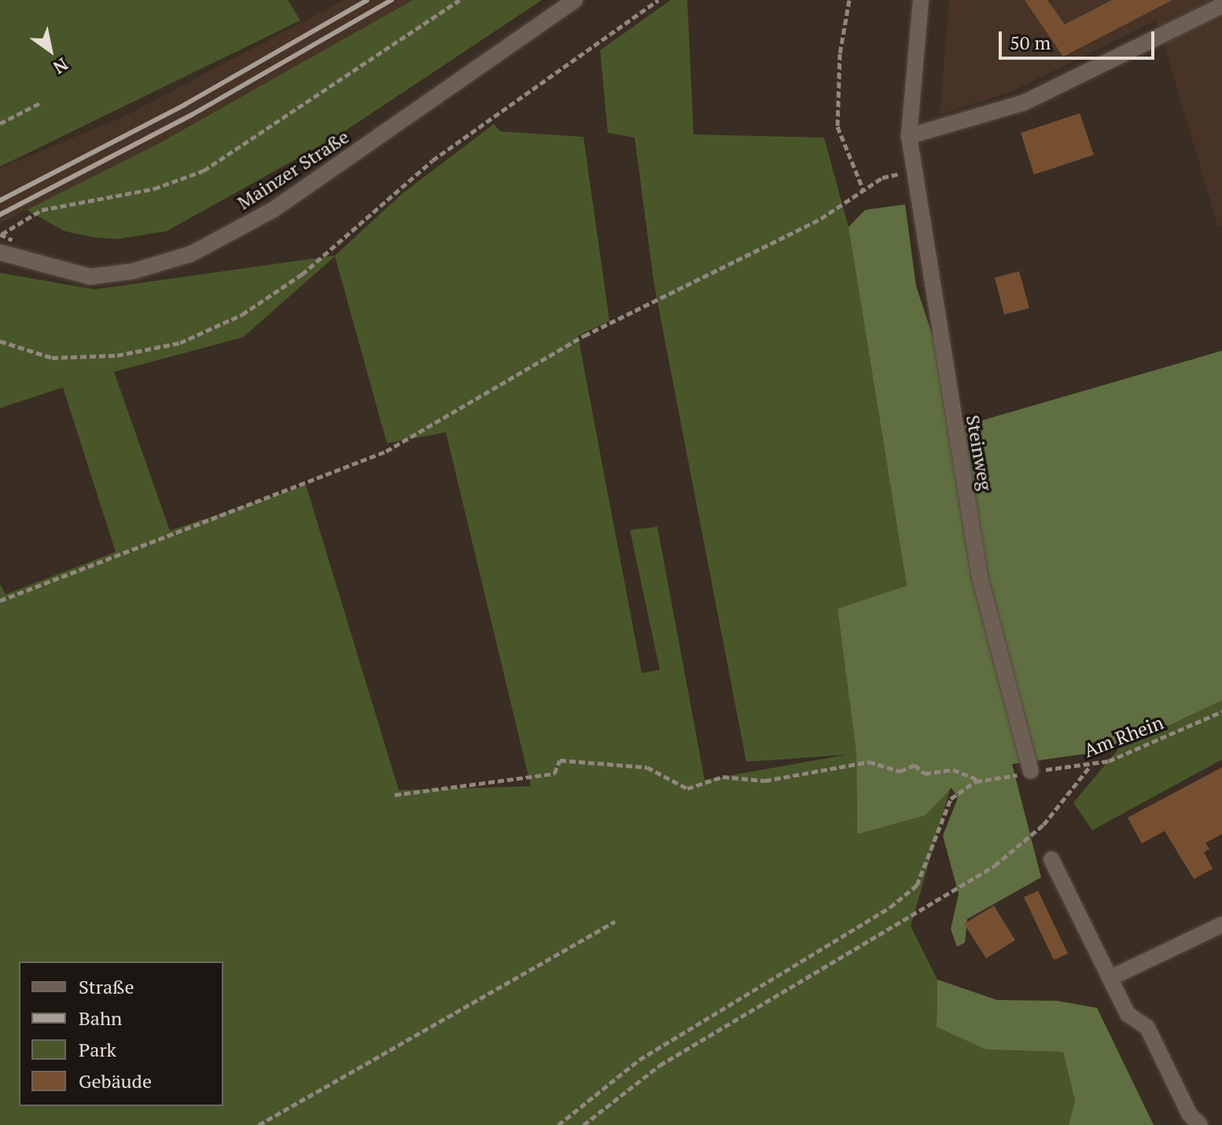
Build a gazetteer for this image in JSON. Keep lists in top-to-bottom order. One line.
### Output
{"streets":{"street":["Mainzer Straße","Steinweg"],"path":["Am Rhein"]},"crossings":[["Steinweg","Am Rhein"]],"legend":["Straße","Bahn","Park","Gebäude"],"scale_bar":"50 m","north":"bottom right"}
